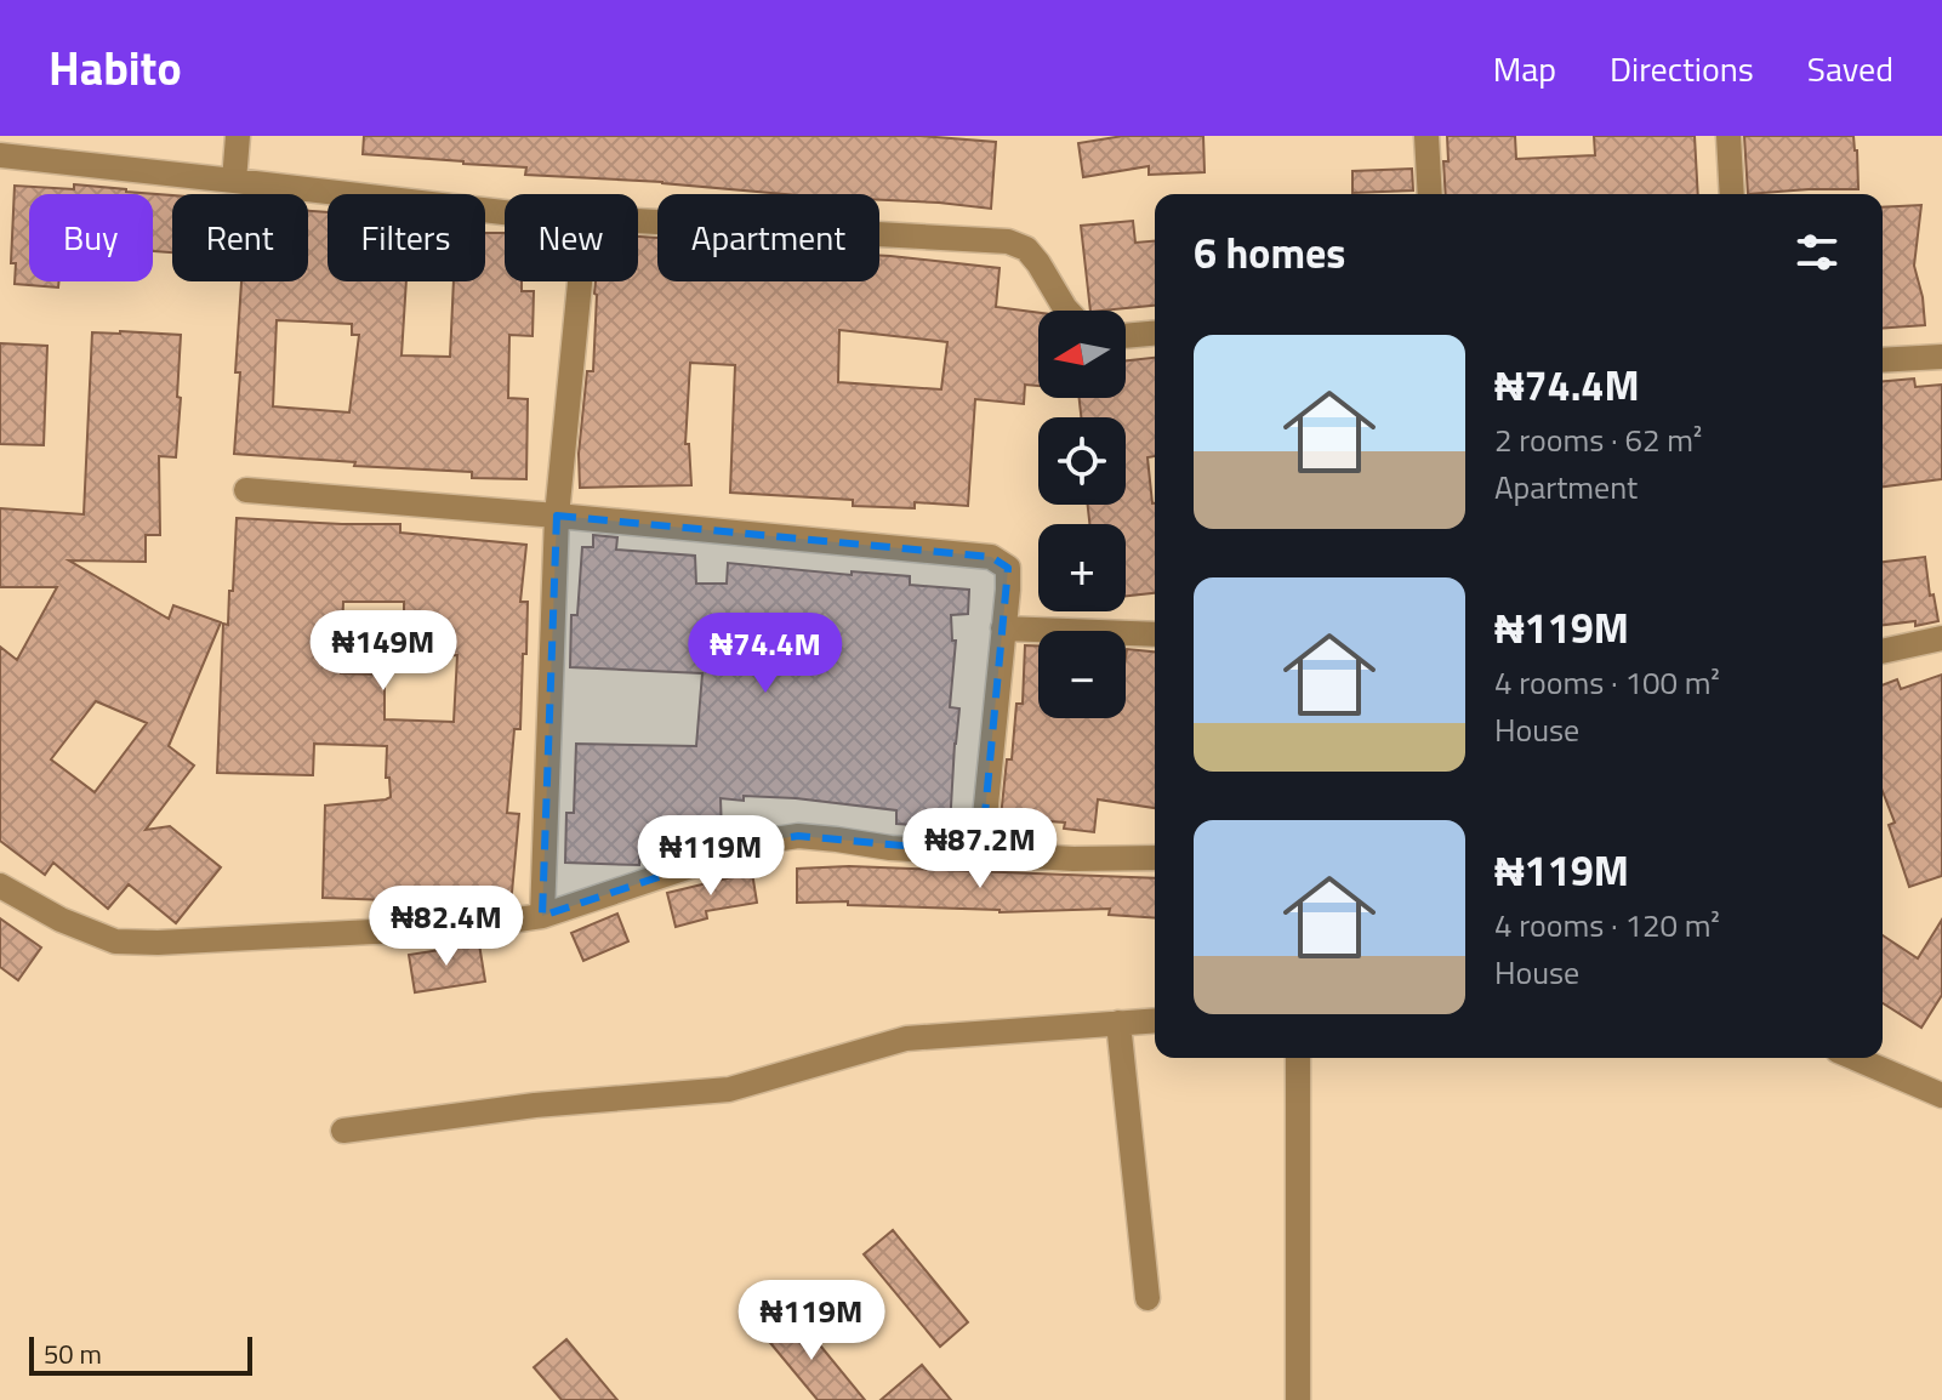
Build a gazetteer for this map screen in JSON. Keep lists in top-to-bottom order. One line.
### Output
{"scale_bar":"50 m","north":"left","page":{"header":"Habito","nav":["Map","Directions","Saved"],"chip":["Buy","Rent","Filters","New","Apartment"],"heading":"6 homes","map_buttons":["+","−"],"list":[{"name":"₦74.4M","note":"2 rooms · 62 m² · Apartment"},{"name":"₦119M","note":"4 rooms · 100 m² · House"},{"name":"₦119M","note":"4 rooms · 120 m² · House"}],"price":["₦149M","₦74.4M","₦87.2M","₦119M","₦82.4M","₦119M"],"scale":"50 m"}}
